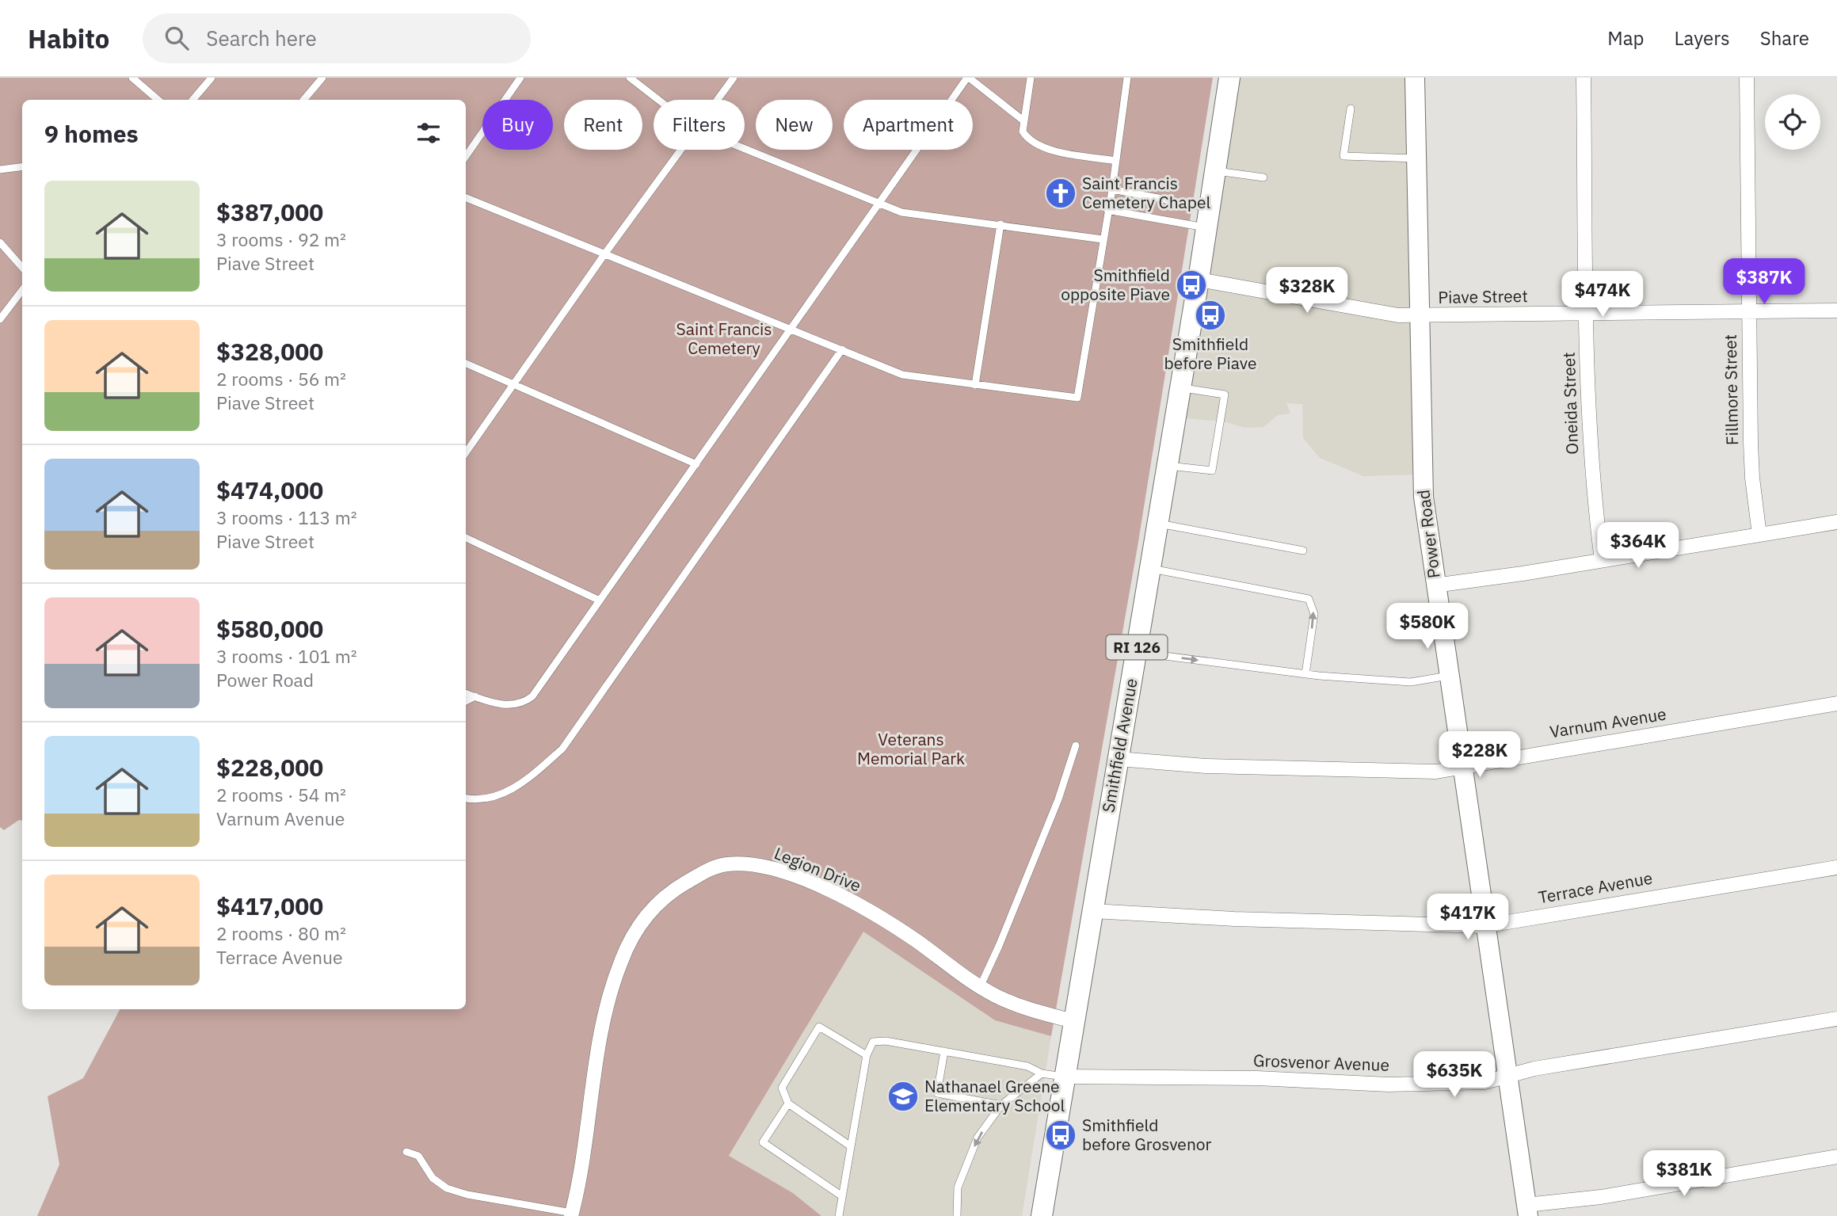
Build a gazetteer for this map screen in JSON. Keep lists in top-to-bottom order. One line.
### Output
{"streets":{"main road":["Power Road","RI 126","Smithfield Avenue"],"street":["Piave Street","Fillmore Street","Oneida Street","Varnum Avenue","Legion Drive","Terrace Avenue","Grosvenor Avenue"]},"crossings":[["Piave Street","Fillmore Street"],["Piave Street","Oneida Street"],["Piave Street","Power Road"],["Piave Street","Smithfield Avenue"],["Power Road","Varnum Avenue"],["Power Road","Terrace Avenue"],["Power Road","Grosvenor Avenue"],["Varnum Avenue","Smithfield Avenue"],["Smithfield Avenue","Legion Drive"],["Smithfield Avenue","Terrace Avenue"],["Smithfield Avenue","Grosvenor Avenue"]],"parks":["Saint Francis Cemetery","Veterans Memorial Park"],"places":{"church":["Saint Francis Cemetery Chapel"],"bus stop":["Smithfield opposite Piave","Smithfield before Piave","Smithfield before Grosvenor"],"school or university":["Nathanael Greene Elementary School"]},"page":{"header":"Habito","search":"Search here","nav":["Map","Layers","Share"],"chip":["Buy","Rent","Filters","New","Apartment"],"heading":"9 homes","list":[{"name":"$387,000","note":"3 rooms · 92 m² · Piave Street"},{"name":"$328,000","note":"2 rooms · 56 m² · Piave Street"},{"name":"$474,000","note":"3 rooms · 113 m² · Piave Street"},{"name":"$580,000","note":"3 rooms · 101 m² · Power Road"},{"name":"$228,000","note":"2 rooms · 54 m² · Varnum Avenue"},{"name":"$417,000","note":"2 rooms · 80 m² · Terrace Avenue"}],"price":["$387K","$328K","$474K","$364K","$580K","$228K","$417K","$635K","$381K"]}}
